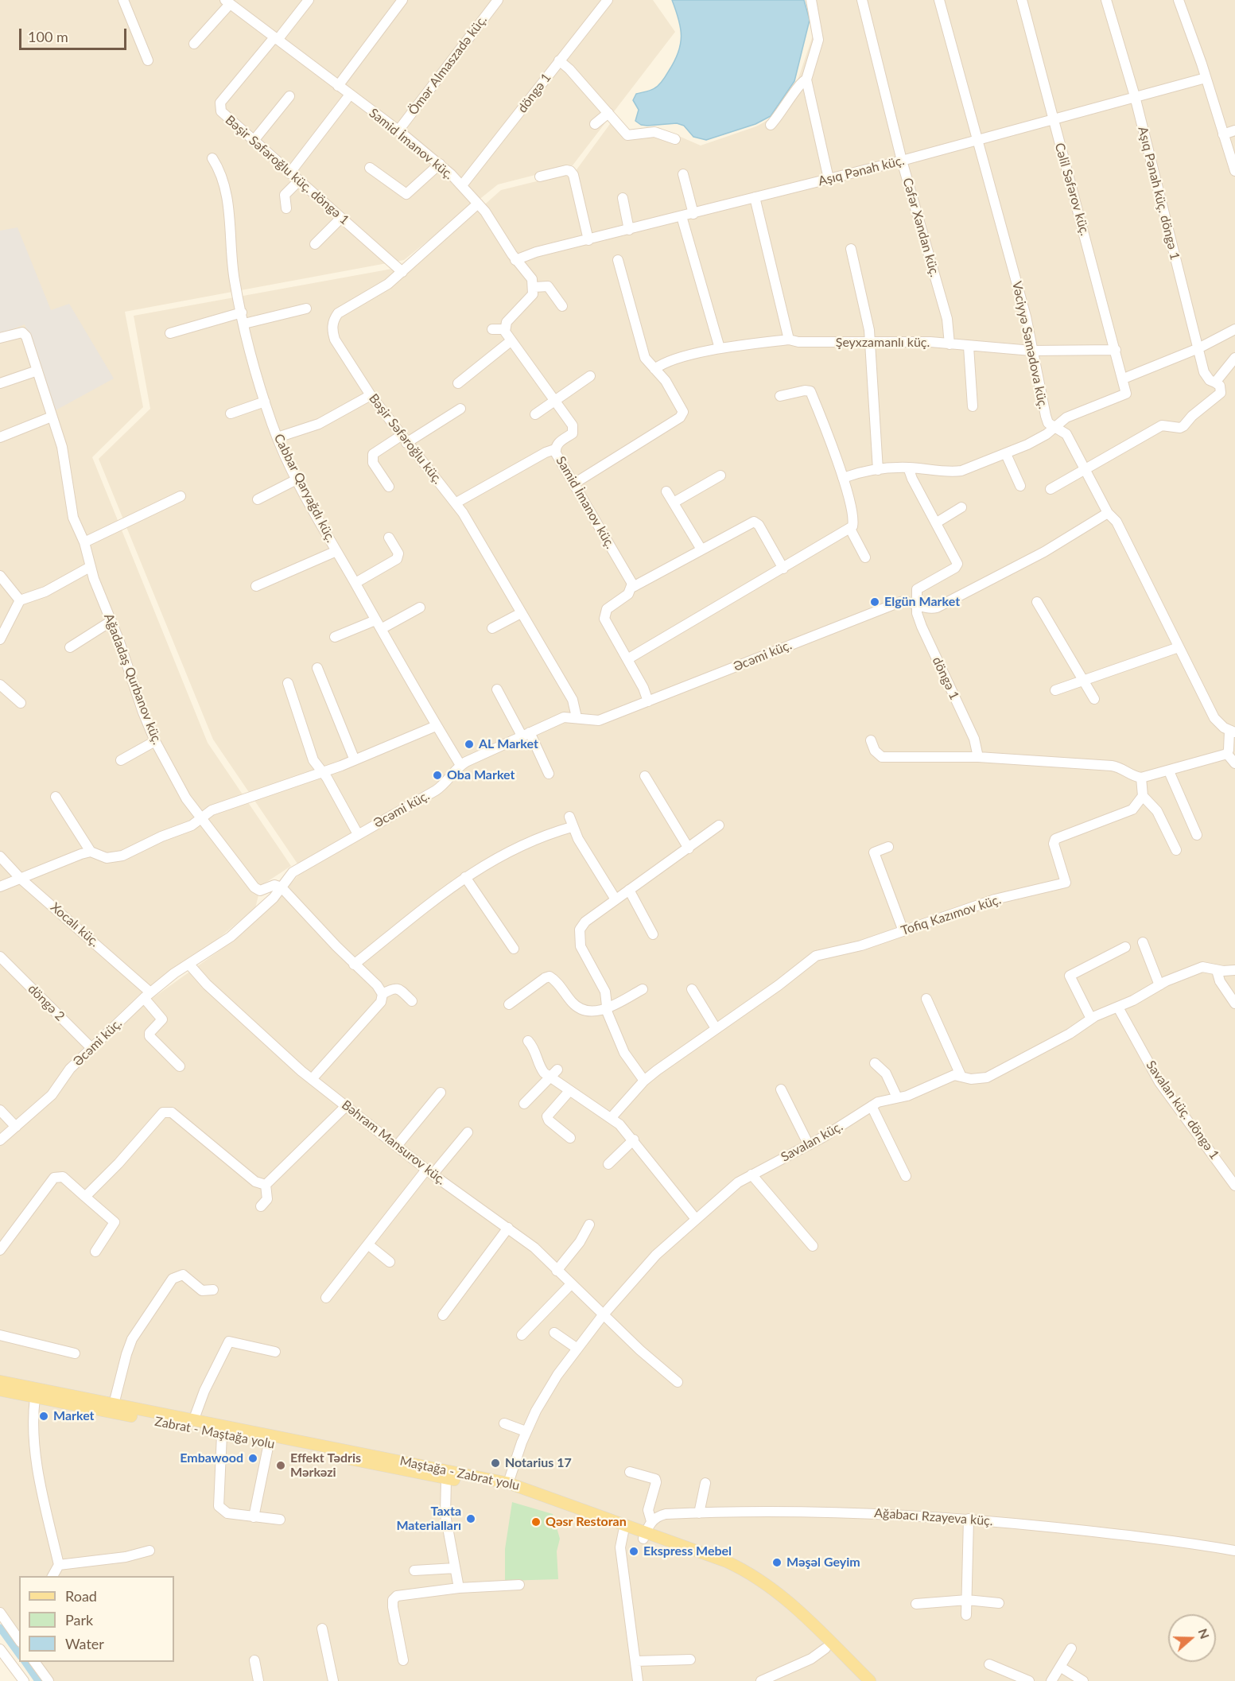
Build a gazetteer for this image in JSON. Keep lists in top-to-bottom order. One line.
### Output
{"streets":{"main road":["Zabrat - Maştağa yolu","Maştağa - Zabrat yolu"],"street":["Ömər Almaszadə küç.","döngə 1","Samid İmanov küç.","Bəşir Səfəroğlu küç. döngə 1","Aşıq Pənah küç.","Cəlil Səfərov küç.","Aşıq Pənah küç. döngə 1","Cəfər Xəndan küç.","Şeyxzamanlı küç.","Vəciyyə Səmədova küç.","Bəşir Səfəroğlu küç.","Cabbar Qaryağdı küç.","Əcəmi küç.","Ağadadaş Qurbanov küç.","Tofiq Kazımov küç.","Xocalı küç.","döngə 2","Savalan küç. döngə 1","Savalan küç.","Bəhram Mansurov küç.","Ağabacı Rzayeva küç."]},"crossings":[["Ömər Almaszadə küç.","Samid İmanov küç."],["döngə 1","Samid İmanov küç."],["döngə 1","Əcəmi küç."],["Samid İmanov küç.","Bəşir Səfəroğlu küç. döngə 1"],["Samid İmanov küç.","Aşıq Pənah küç."],["Samid İmanov küç.","Bəşir Səfəroğlu küç."],["Bəşir Səfəroğlu küç. döngə 1","Bəşir Səfəroğlu küç."],["Aşıq Pənah küç.","Cəlil Səfərov küç."],["Aşıq Pənah küç.","Aşıq Pənah küç. döngə 1"],["Aşıq Pənah küç.","Cəfər Xəndan küç."],["Aşıq Pənah küç.","Vəciyyə Səmədova küç."],["Cəlil Səfərov küç.","Şeyxzamanlı küç."],["Cəfər Xəndan küç.","Şeyxzamanlı küç."],["Şeyxzamanlı küç.","Vəciyyə Səmədova küç."],["Vəciyyə Səmədova küç.","Əcəmi küç."],["Bəşir Səfəroğlu küç.","Əcəmi küç."],["Cabbar Qaryağdı küç.","Əcəmi küç."],["Əcəmi küç.","Ağadadaş Qurbanov küç."],["Əcəmi küç.","Xocalı küç."],["Əcəmi küç.","döngə 2"],["Əcəmi küç.","Bəhram Mansurov küç."],["Savalan küç. döngə 1","Savalan küç."],["Savalan küç.","Bəhram Mansurov küç."],["Savalan küç.","Maştağa - Zabrat yolu"],["Zabrat - Maştağa yolu","Maştağa - Zabrat yolu"],["Zabrat - Maştağa yolu","Ağabacı Rzayeva küç."],["Maştağa - Zabrat yolu","Ağabacı Rzayeva küç."]],"places":["Elgün Market","AL Market","Oba Market","Market","Embawood","Notarius 17","Effekt Tədris Mərkəzi","Taxta Materialları","Qəsr Restoran","Ekspress Mebel","Məşəl Geyim"],"legend":["Road","Park","Water"],"scale_bar":"100 m","north":"right"}
